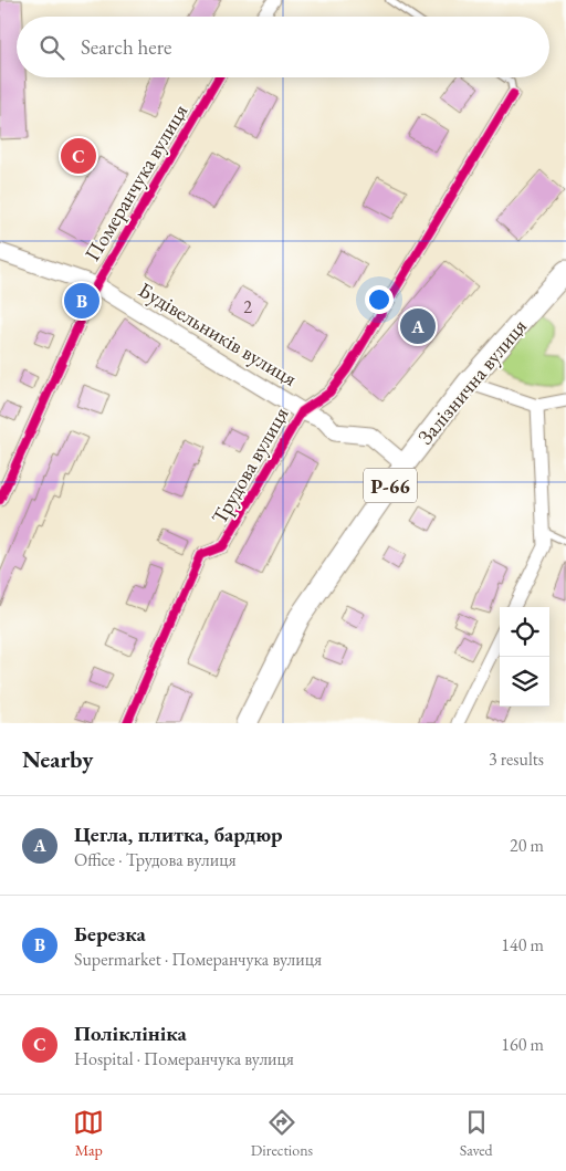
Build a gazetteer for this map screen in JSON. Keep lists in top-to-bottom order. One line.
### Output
{"streets":{"main road":["Залізнична вулиця","Р-66"],"street":["Померанчука вулиця","Будівельників вулиця","Трудова вулиця"]},"crossings":[["Померанчука вулиця","Будівельників вулиця"],["Будівельників вулиця","Залізнична вулиця"],["Будівельників вулиця","Трудова вулиця"]],"house_numbers":["2"],"page":{"search":"Search here","pins":["C","B","A"],"heading":["Nearby","3 results"],"list":[{"mark":"A","name":"Цегла, плитка, бардюр","note":"Office · Трудова вулиця","value":"20 m"},{"mark":"B","name":"Березка","note":"Supermarket · Померанчука вулиця","value":"140 m"},{"mark":"C","name":"Поліклініка","note":"Hospital · Померанчука вулиця","value":"160 m"}],"nav":["Map","Directions","Saved"]}}
